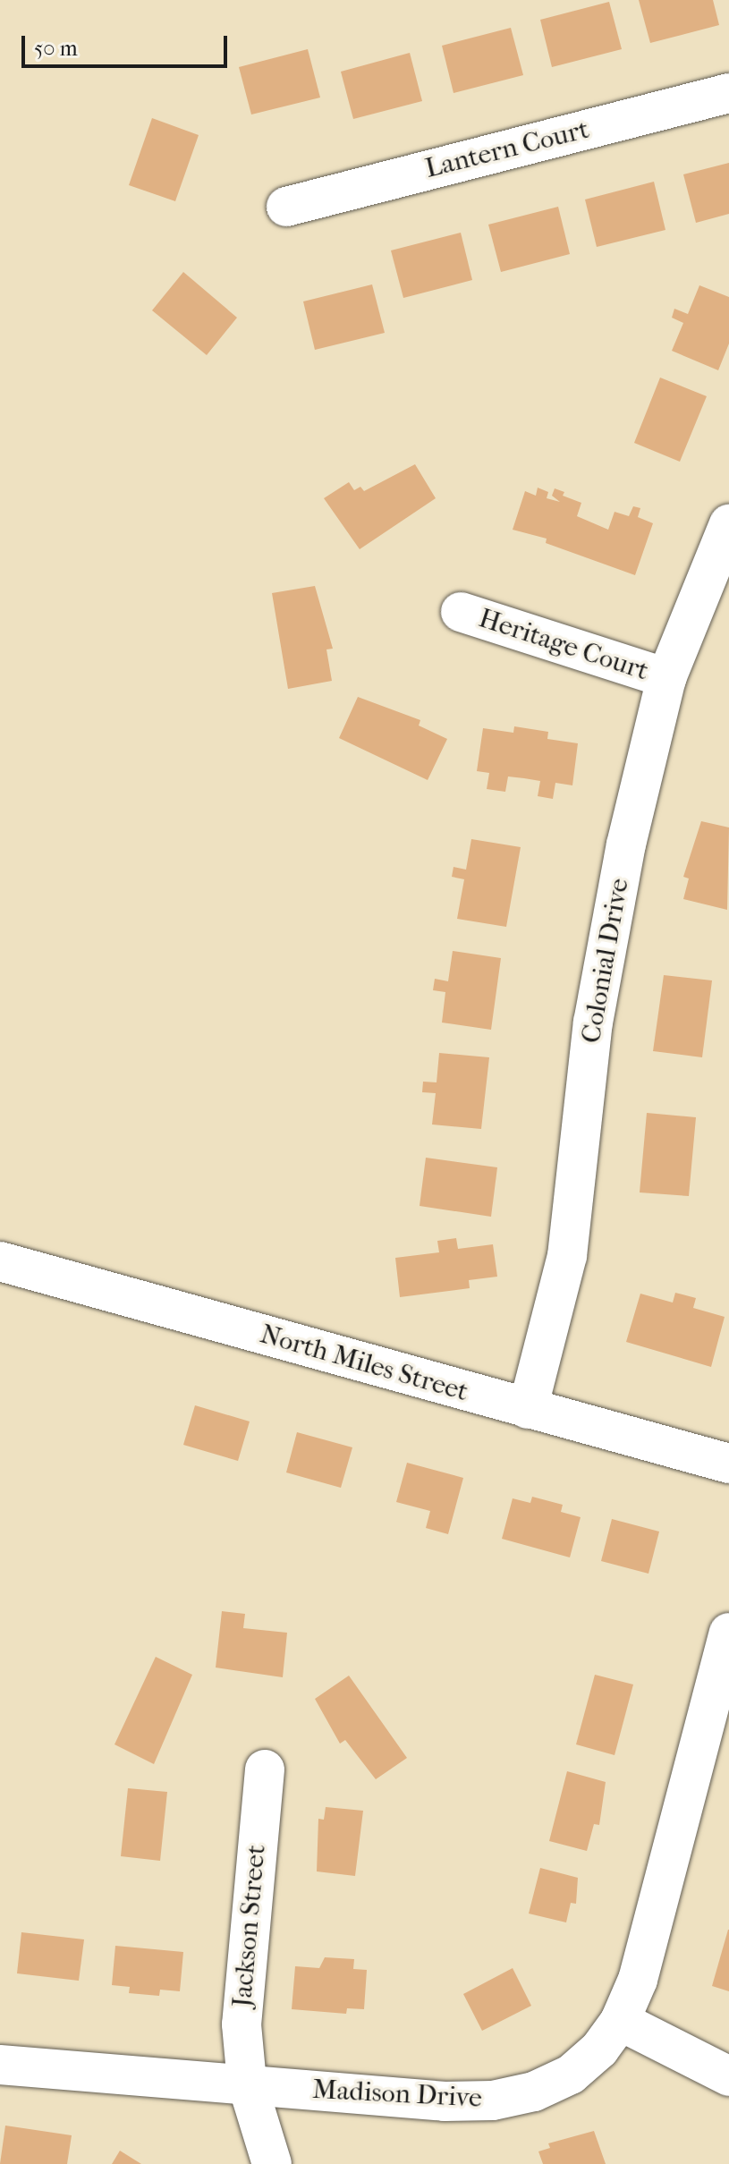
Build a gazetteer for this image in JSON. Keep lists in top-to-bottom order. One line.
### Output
{"streets":{"street":["Lantern Court","Heritage Court","Colonial Drive","North Miles Street","Jackson Street","Madison Drive"]},"crossings":[["Heritage Court","Colonial Drive"],["Colonial Drive","North Miles Street"],["Jackson Street","Madison Drive"]],"scale_bar":"50 m"}
